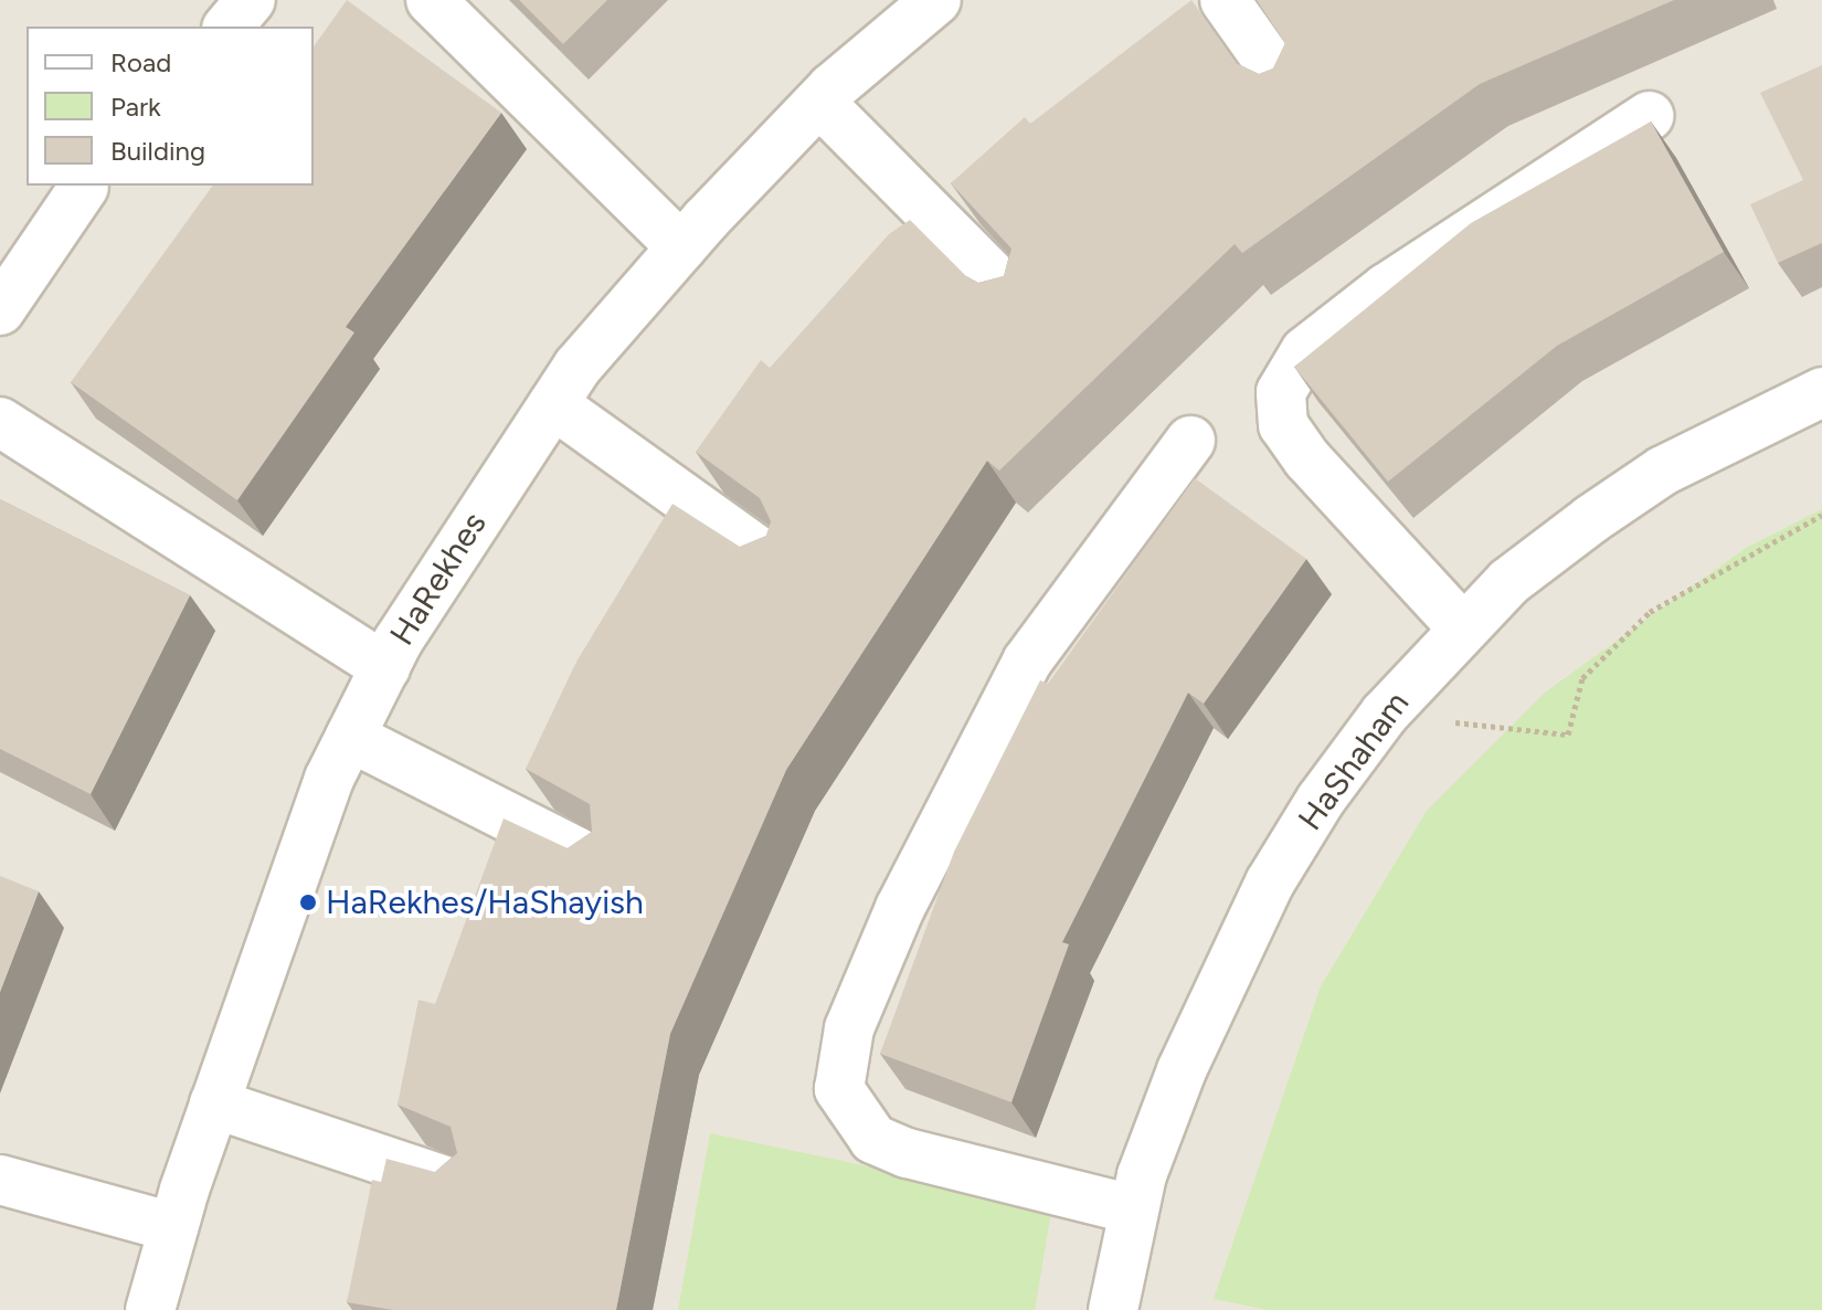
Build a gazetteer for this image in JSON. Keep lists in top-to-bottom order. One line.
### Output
{"streets":{"street":["HaRekhes","HaShaham"]},"places":["HaRekhes/HaShayish"],"legend":["Road","Park","Building"]}
